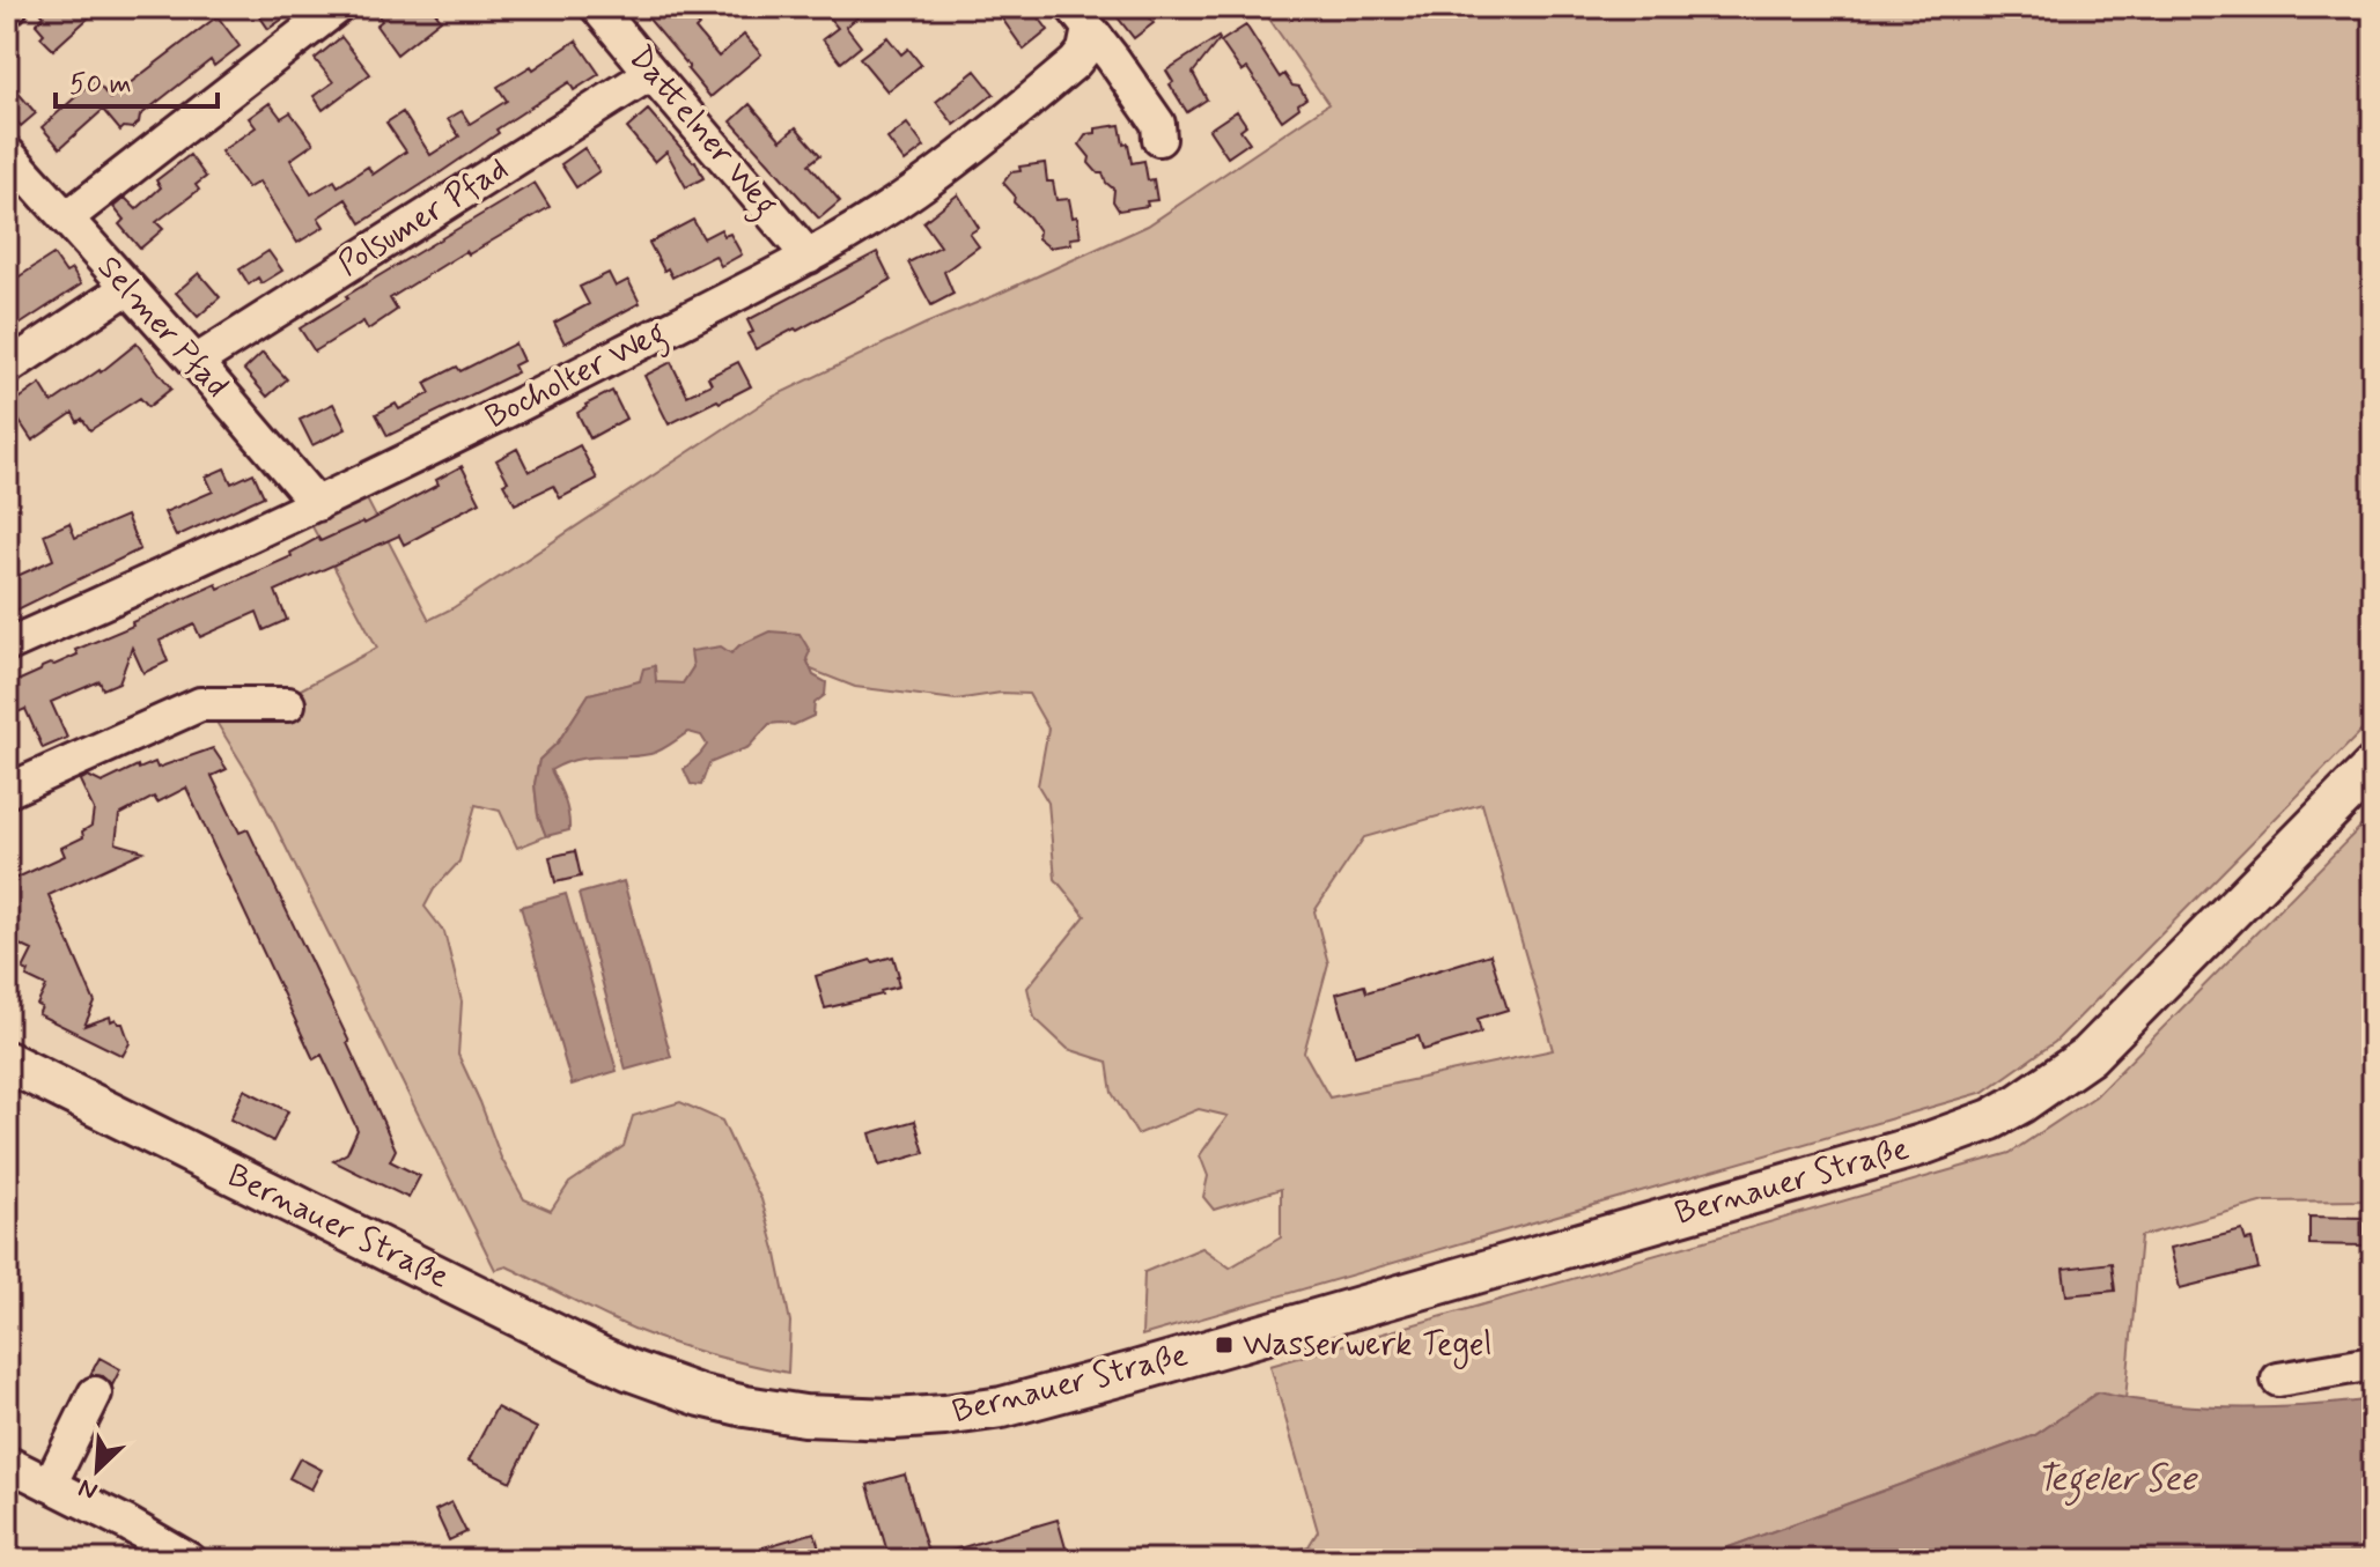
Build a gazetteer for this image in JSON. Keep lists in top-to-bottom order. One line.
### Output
{"streets":{"main road":["Bernauer Straße"],"street":["Dattelner Weg","Polsumer Pfad","Selmer Pfad","Bocholter Weg"]},"crossings":[["Dattelner Weg","Polsumer Pfad"],["Dattelner Weg","Bocholter Weg"],["Polsumer Pfad","Selmer Pfad"],["Selmer Pfad","Bocholter Weg"]],"water":["Tegeler See"],"places":{"transit":["Wasserwerk Tegel"]},"scale_bar":"50 m","north":"bottom left"}
